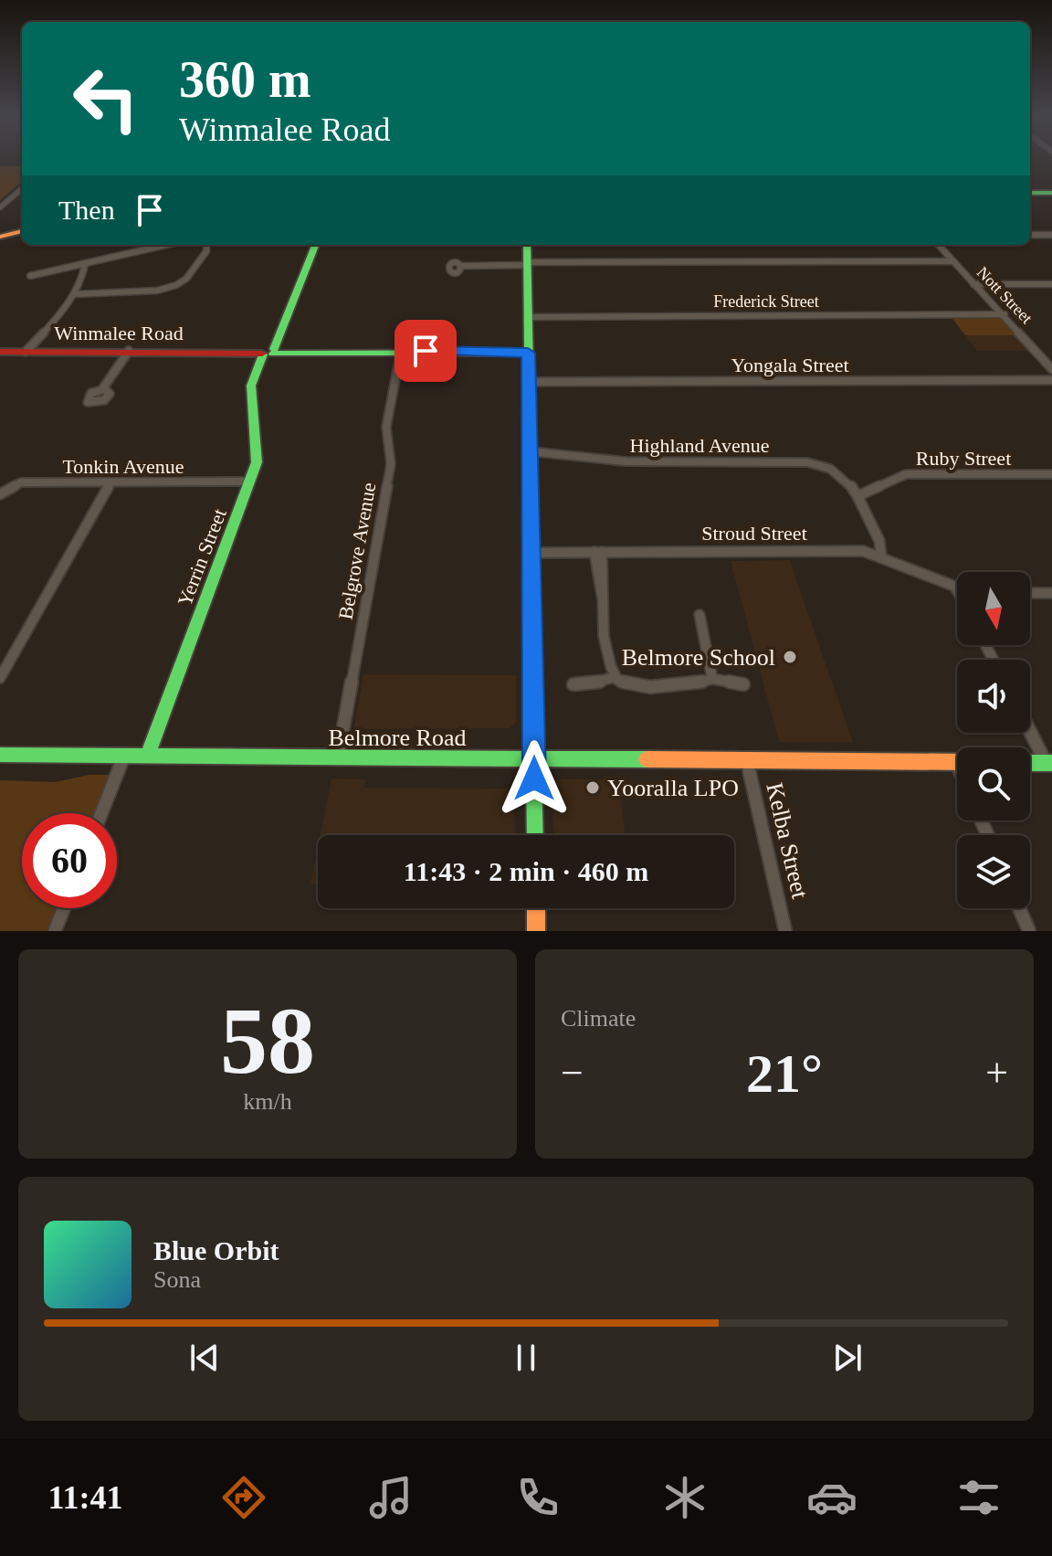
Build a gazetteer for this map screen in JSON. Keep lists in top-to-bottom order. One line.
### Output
{"streets":{"main road":["Winmalee Road","Yerrin Street","Belmore Road"],"street":["Nott Street","Frederick Street","Yongala Street","Highland Avenue","Ruby Street","Tonkin Avenue","Stroud Street","Belgrove Avenue","Kelba Street"]},"crossings":[["Nott Street","Frederick Street"],["Winmalee Road","Belgrove Avenue"],["Winmalee Road","Yerrin Street"],["Highland Avenue","Ruby Street"],["Tonkin Avenue","Yerrin Street"],["Belgrove Avenue","Belmore Road"],["Yerrin Street","Belmore Road"],["Belmore Road","Kelba Street"]],"places":["Belmore School","Yooralla LPO"],"north":"bottom","page":{"turn":["360 m","Winmalee Road"],"then":"Then","limit":"60","trip":"11:43 · 2 min · 460 m","tile":[["58","km/h"],"Climate"],"heat":["−","21°","+"],"song":["Blue Orbit","Sona"],"tabs":"11:41"}}
